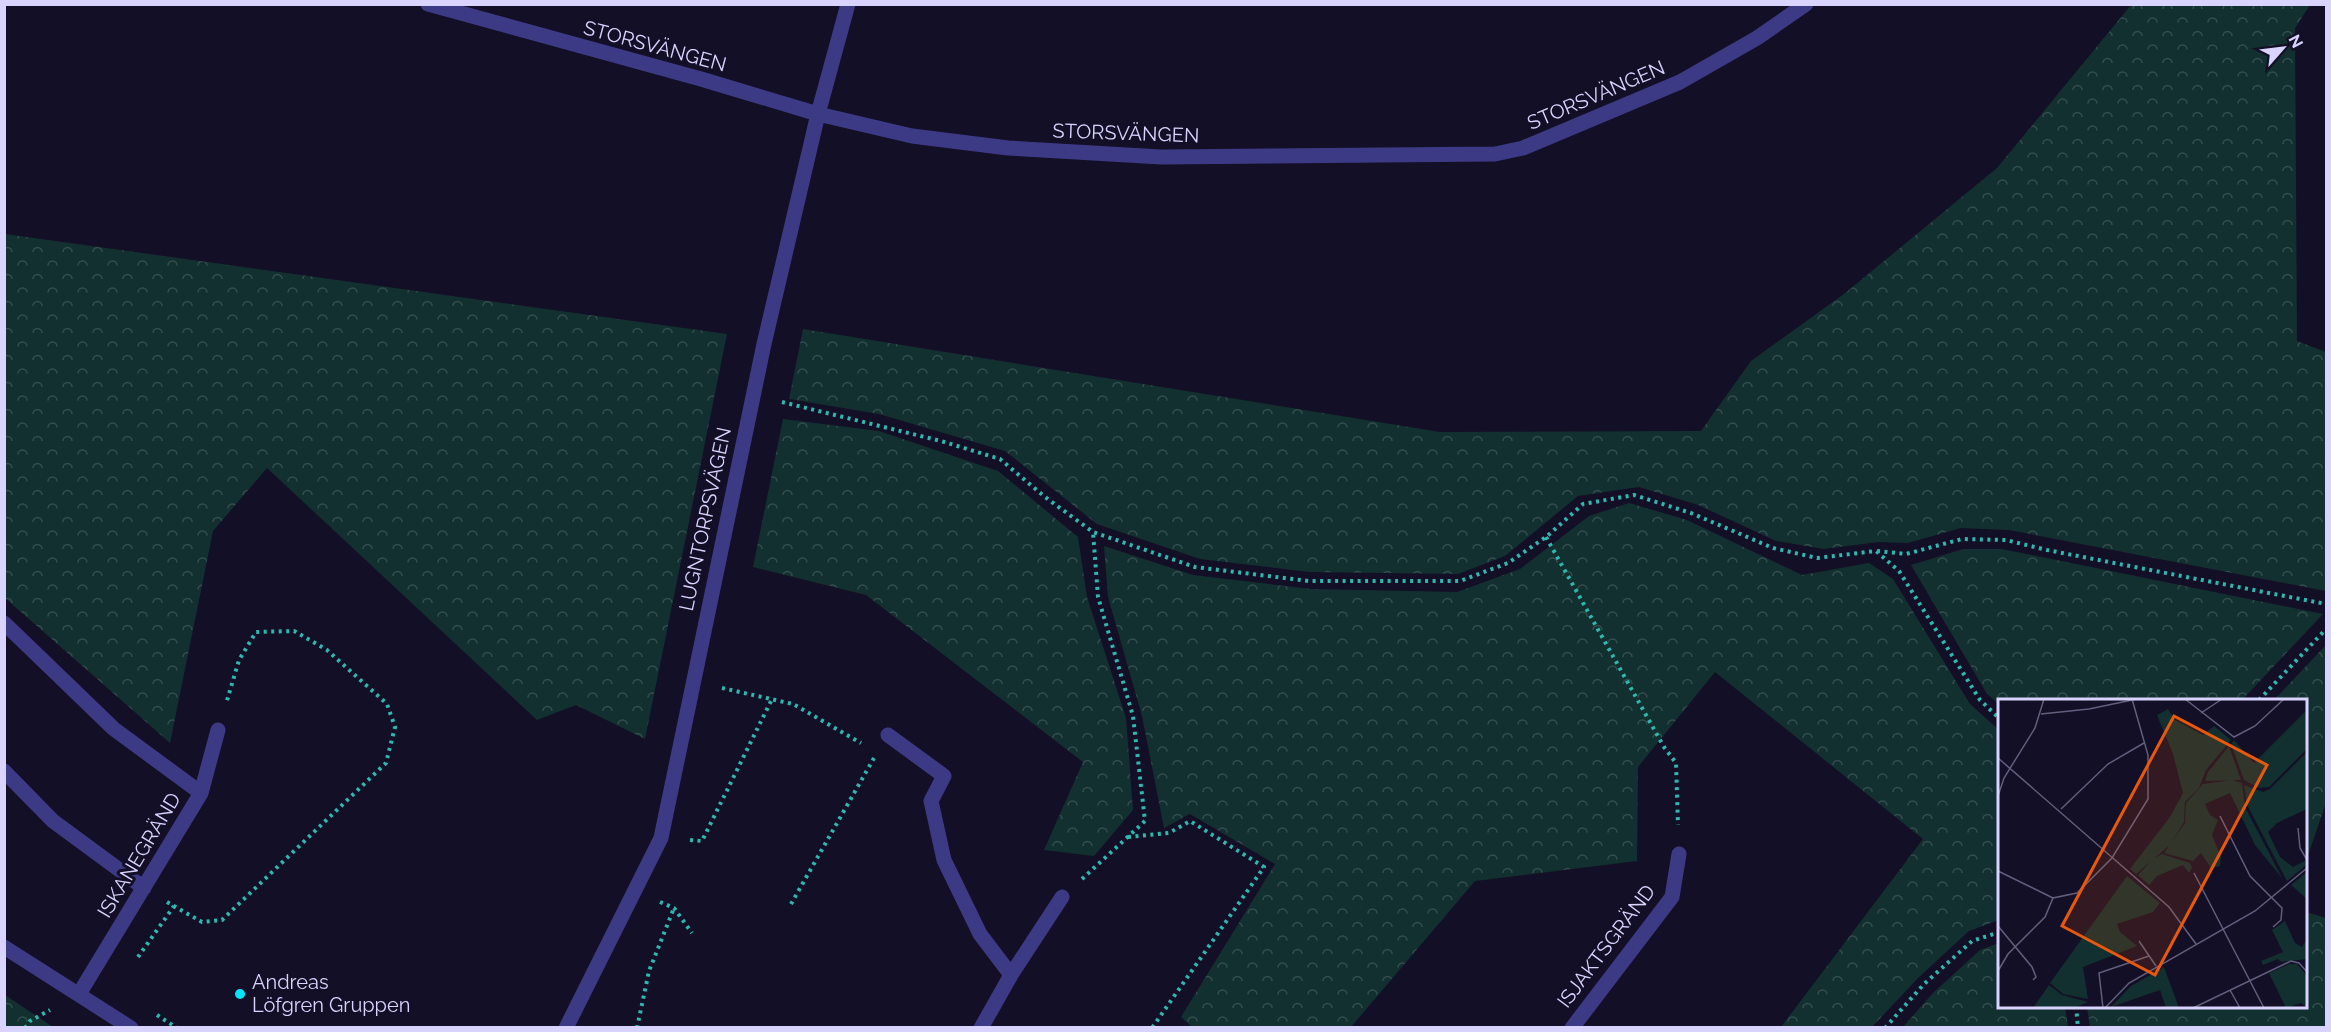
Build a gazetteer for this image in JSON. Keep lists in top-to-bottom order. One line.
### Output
{"streets":{"street":["STORSVÄNGEN","LUGNTORPSVÄGEN","ISKANEGRÄND","ISJAKTSGRÄND"]},"crossings":[["STORSVÄNGEN","LUGNTORPSVÄGEN"]],"places":["Andreas Löfgren Gruppen"],"north":"top right"}
